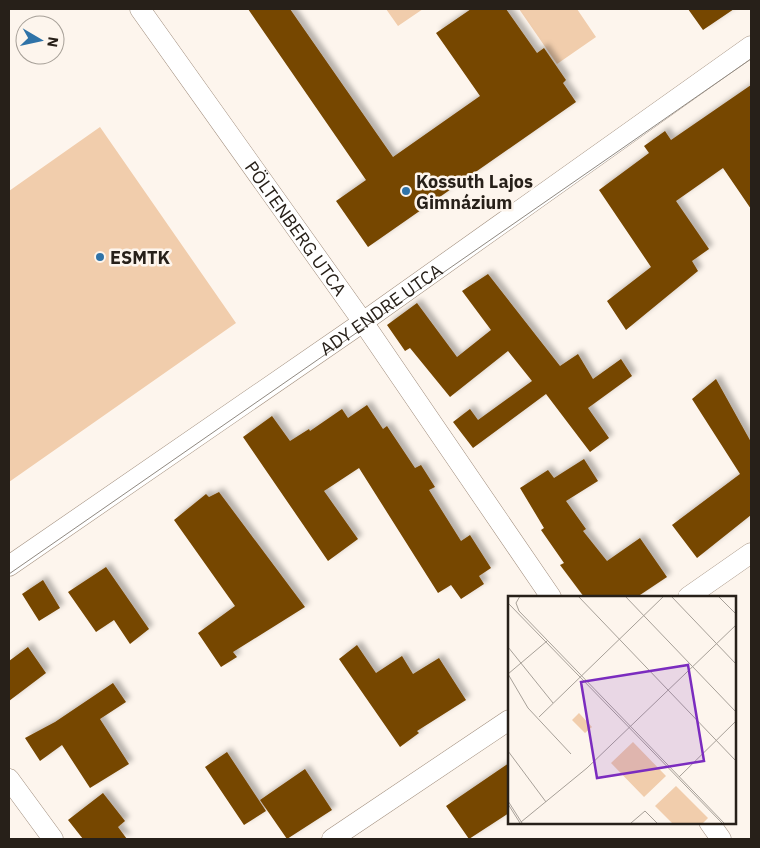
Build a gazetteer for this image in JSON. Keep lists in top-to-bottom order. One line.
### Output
{"streets":{"street":["PÖLTENBERG UTCA","ADY ENDRE UTCA"]},"crossings":[["PÖLTENBERG UTCA","ADY ENDRE UTCA"]],"places":["Kossuth Lajos Gimnázium","ESMTK"],"north":"right"}
